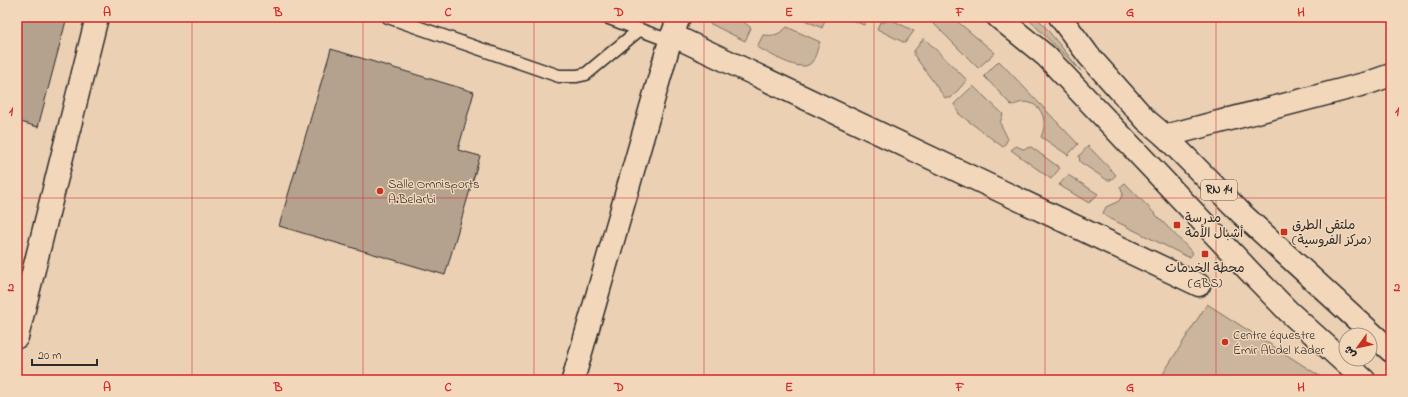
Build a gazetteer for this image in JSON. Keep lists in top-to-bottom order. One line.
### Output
{"streets":{"main road":["RN 14"]},"places":{"other":["Salle Omnisports A.Belarbi","Centre équestre Émir Abdel Kader"],"transit":["مدرسة أشبال الأمة","ملتقى الطرق (مركز الفروسية)","محطة الخدمات (GBS)"]},"scale_bar":"20 m","north":"bottom left","grid":{"columns":["A","B","C","D","E","F","G","H"],"rows":["1","2"]}}
